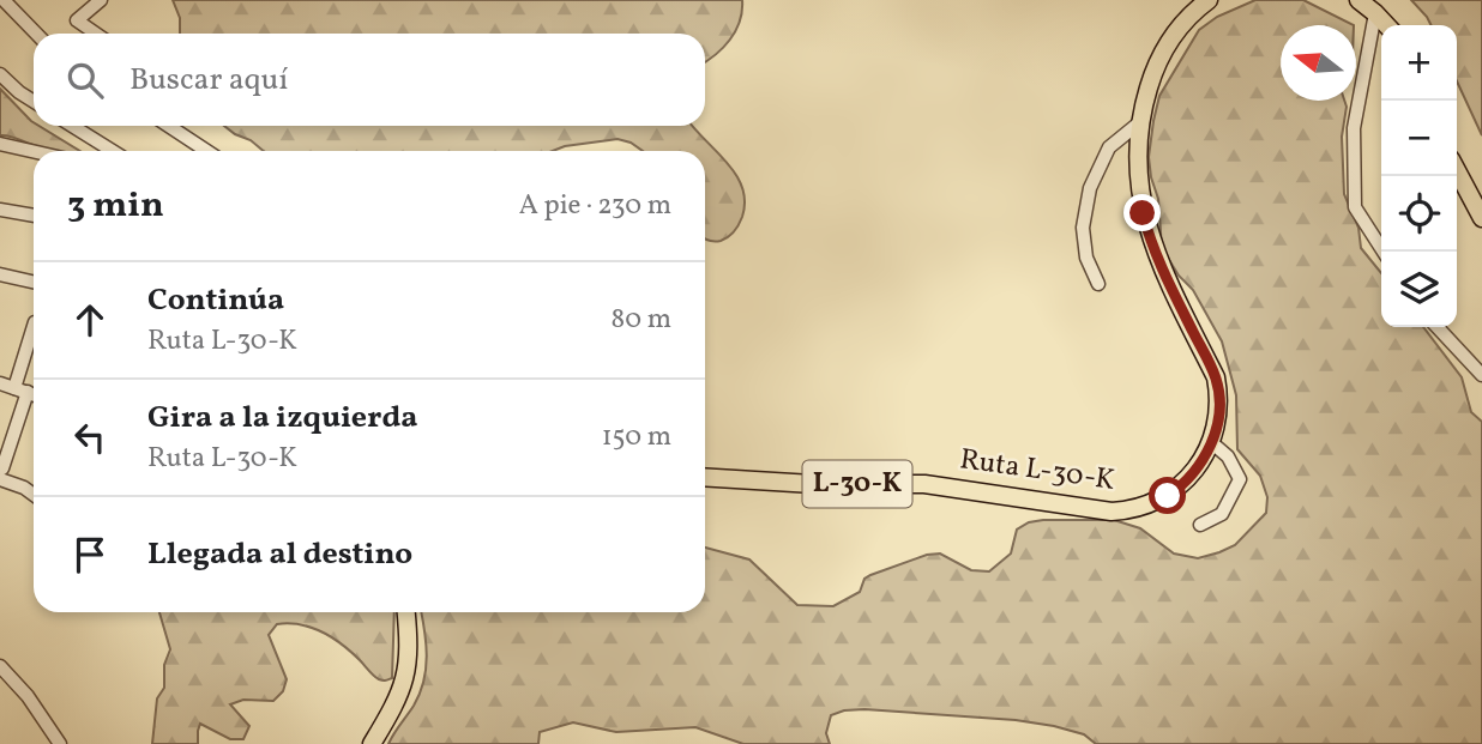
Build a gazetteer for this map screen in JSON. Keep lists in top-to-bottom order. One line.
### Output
{"streets":{"main road":["Ruta L-30-K","L-30-K"]},"north":"left","page":{"map_buttons":["+","−"],"search":"Buscar aquí","heading":["3 min","A pie · 230 m"],"list":[["Continúa","Ruta L-30-K","80 m"],["Gira a la izquierda","Ruta L-30-K","150 m"],"Llegada al destino"]}}
